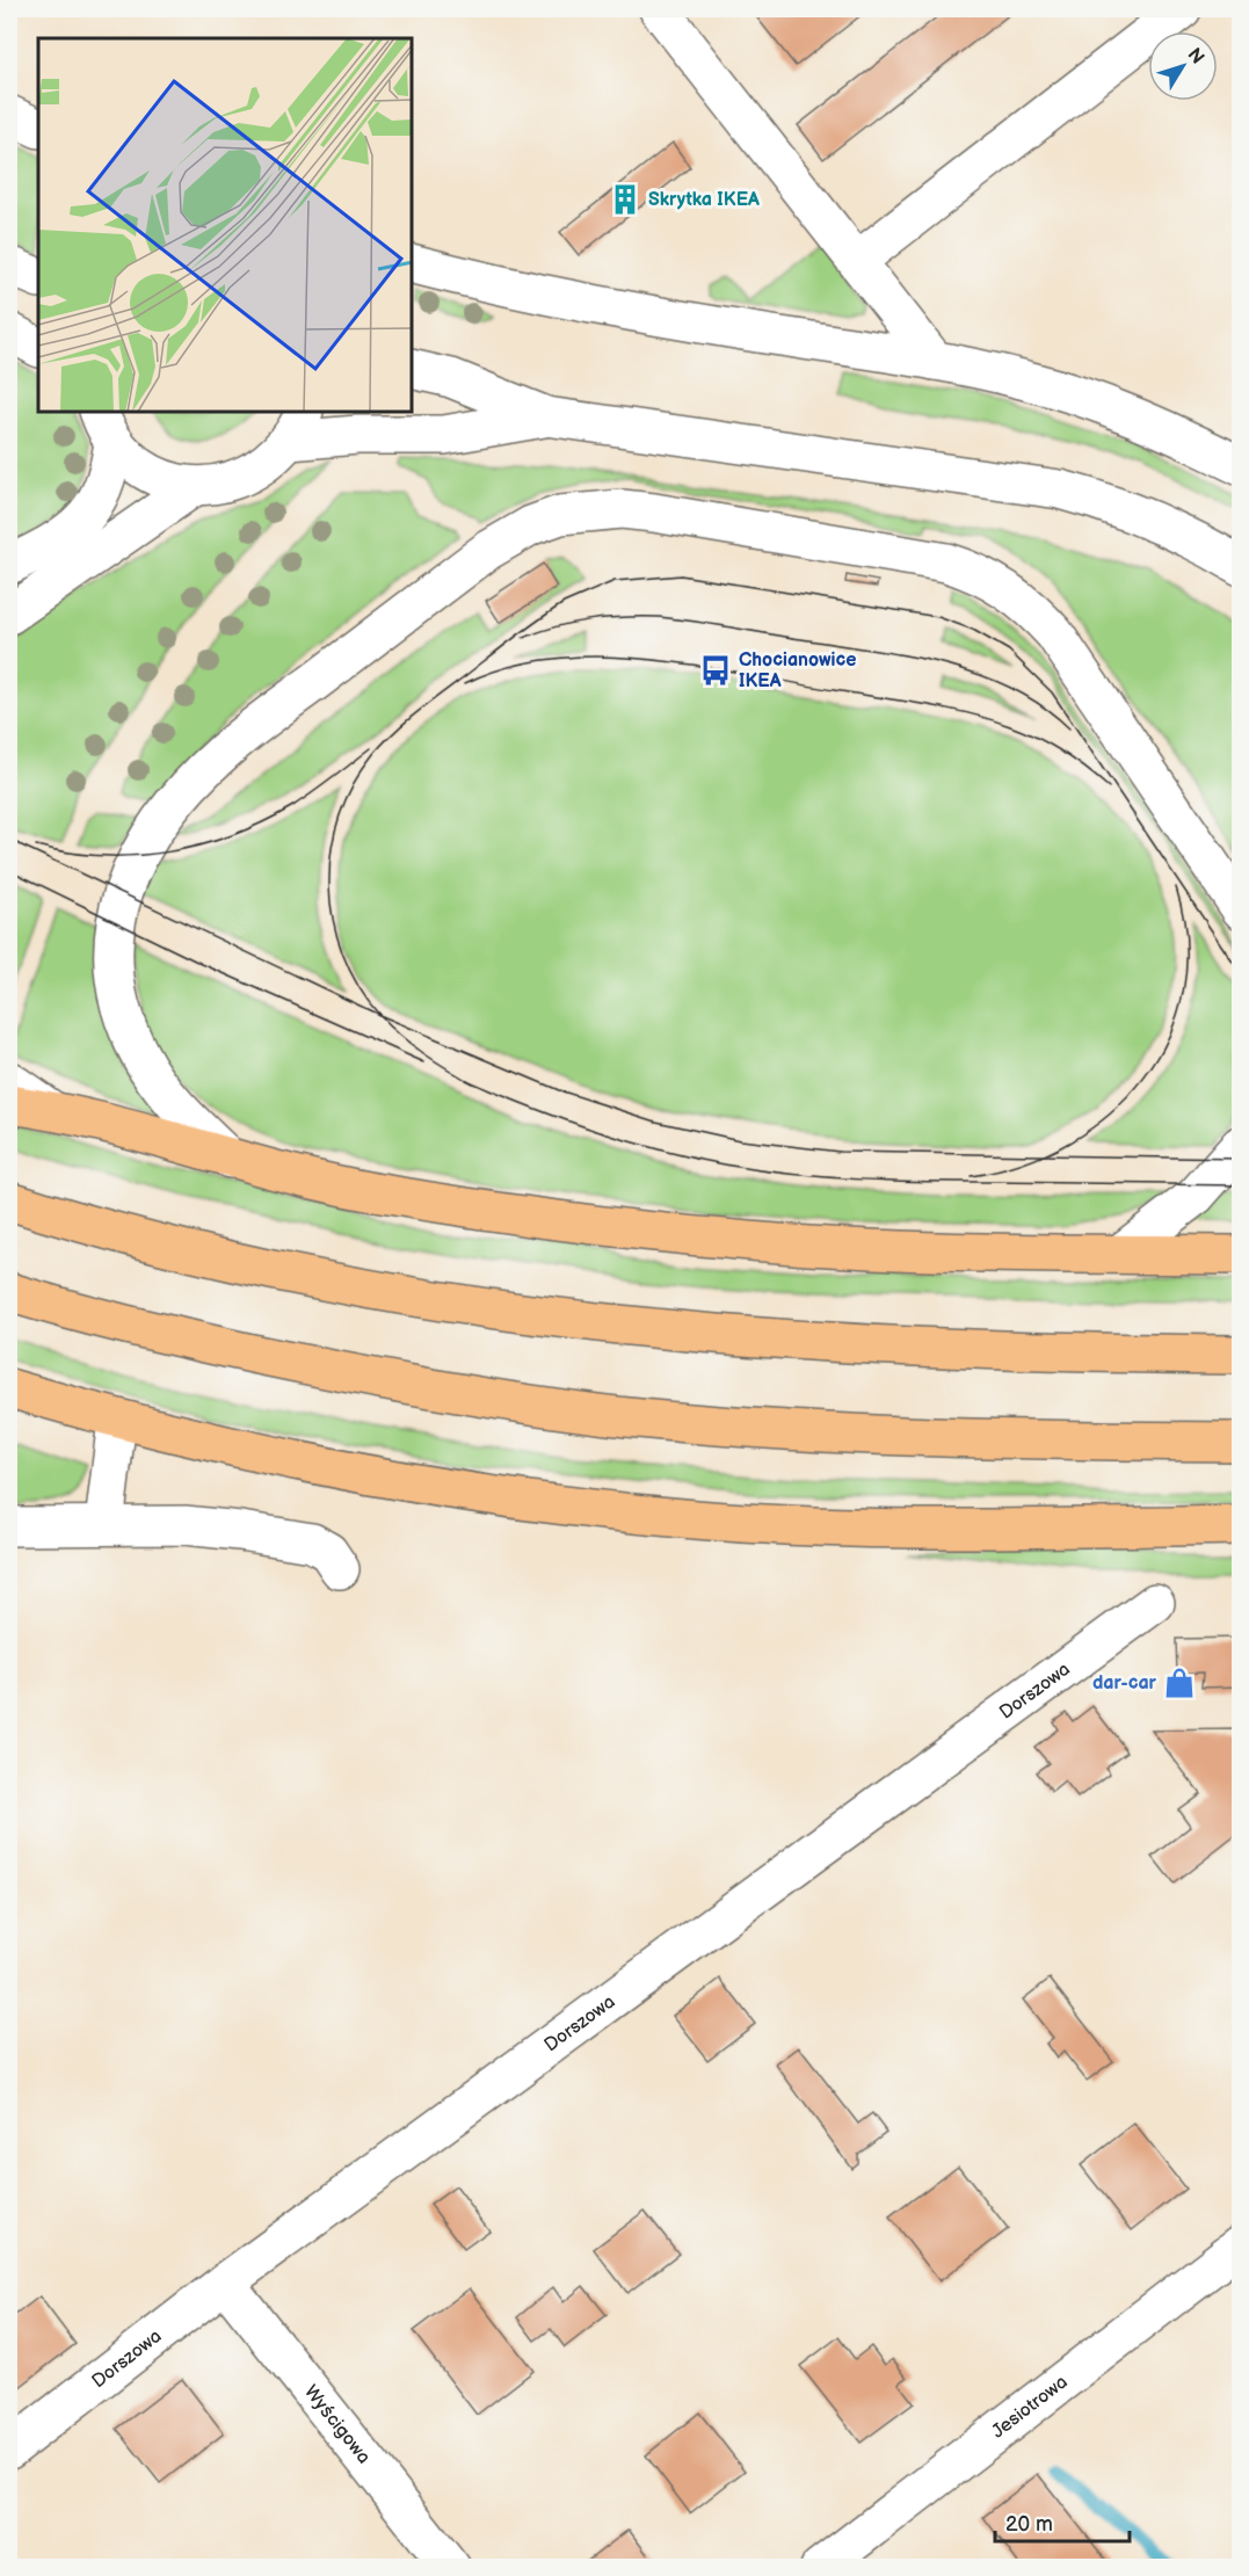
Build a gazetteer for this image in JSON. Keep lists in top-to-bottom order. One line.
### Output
{"streets":{"street":["Dorszowa","Jesiotrowa","Wyścigowa"]},"crossings":[["Dorszowa","Wyścigowa"]],"places":{"building":["Skrytka IKEA"],"bus stop":["Chocianowice IKEA"],"shop":["dar-car"]},"scale_bar":"20 m","north":"top right"}
